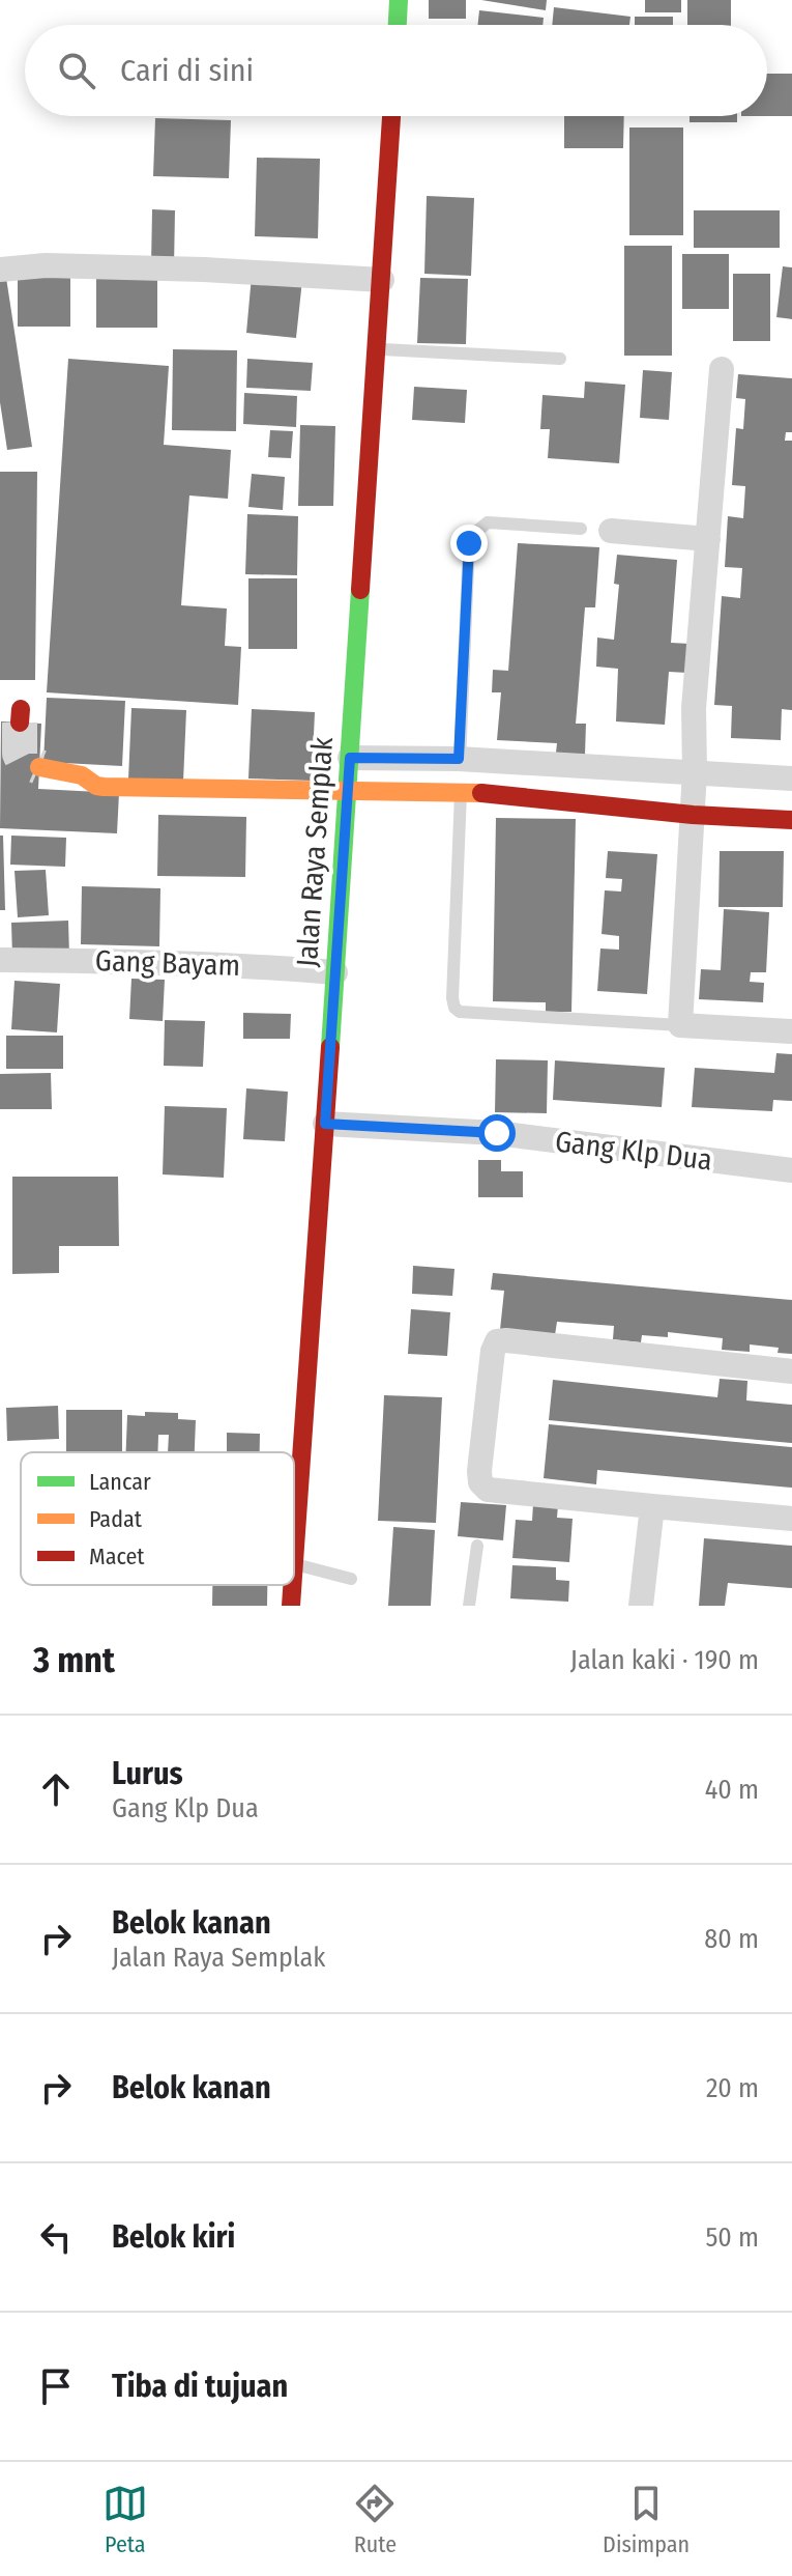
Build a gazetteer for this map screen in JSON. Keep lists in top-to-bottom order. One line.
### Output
{"streets":{"main road":["Jalan Raya Semplak"],"street":["Gang Bayam","Gang Klp Dua"]},"crossings":[["Jalan Raya Semplak","Gang Bayam"],["Jalan Raya Semplak","Gang Klp Dua"]],"legend":["Lancar","Padat","Macet"],"page":{"search":"Cari di sini","heading":["3 mnt","Jalan kaki · 190 m"],"list":[["Lurus","Gang Klp Dua","40 m"],["Belok kanan","Jalan Raya Semplak","80 m"],["Belok kanan","20 m"],["Belok kiri","50 m"],"Tiba di tujuan"],"nav":["Peta","Rute","Disimpan"]}}
